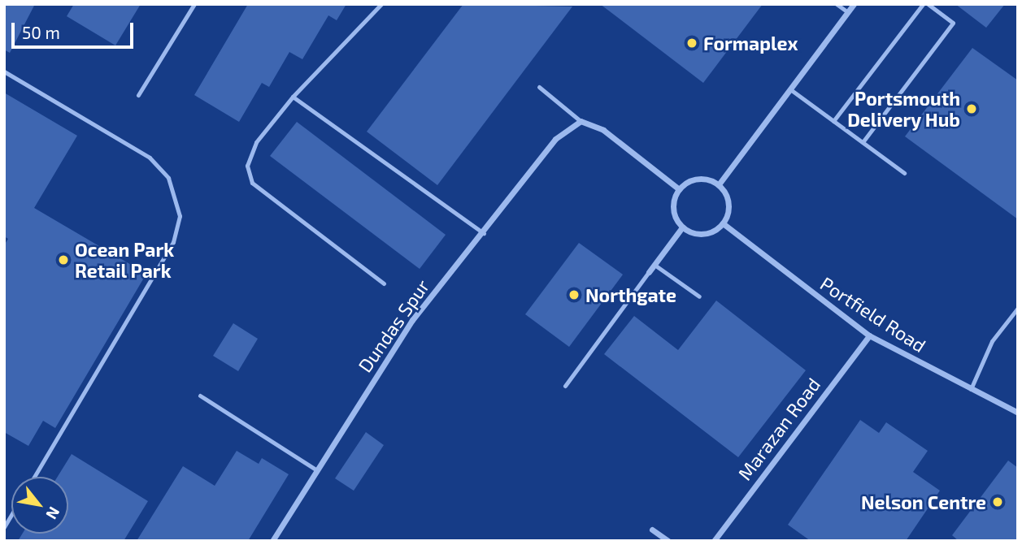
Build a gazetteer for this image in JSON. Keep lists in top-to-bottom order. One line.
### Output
{"streets":{"street":["Portfield Road","Dundas Spur","Marazan Road"]},"crossings":[["Portfield Road","Marazan Road"]],"places":["Formaplex","Portsmouth Delivery Hub","Ocean Park Retail Park","Northgate","Nelson Centre"],"scale_bar":"50 m","north":"bottom right"}
